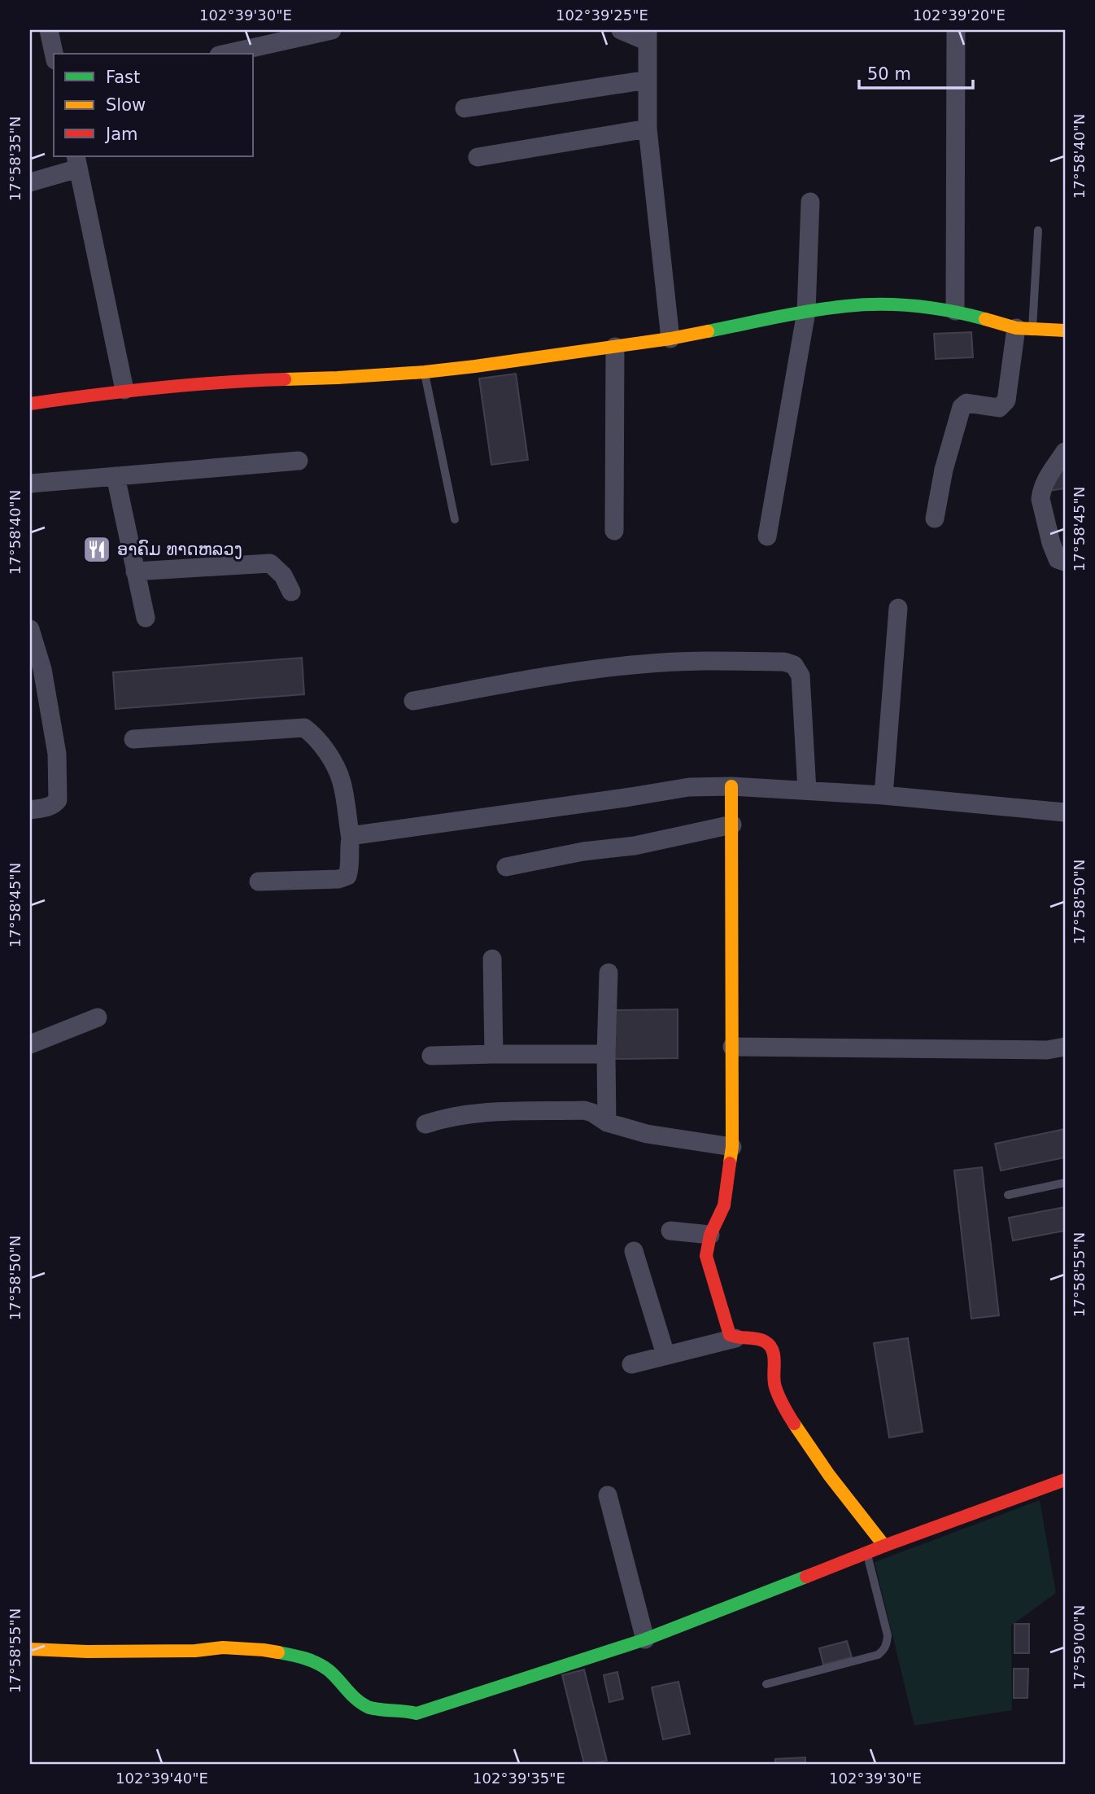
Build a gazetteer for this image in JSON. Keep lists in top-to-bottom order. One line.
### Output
{"places":{"restaurant":["ອາຄົມ ທາດຫລວງ"]},"legend":["Fast","Slow","Jam"],"scale_bar":"50 m","coordinates":["102°39'30\"E","102°39'25\"E","102°39'20\"E","17°58'40\"N","17°58'35\"N","17°58'45\"N","17°58'50\"N","17°58'55\"N","17°59'00\"N","102°39'40\"E","102°39'35\"E"]}
